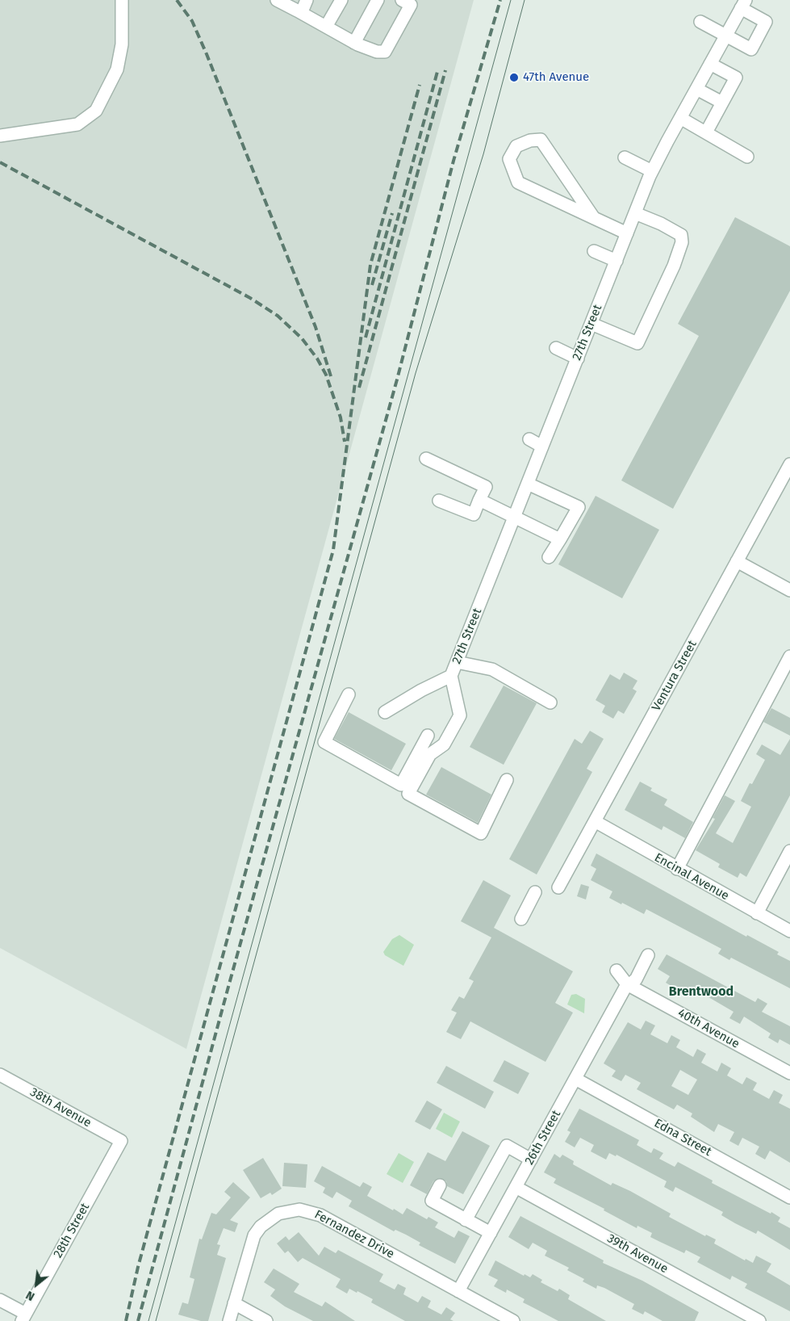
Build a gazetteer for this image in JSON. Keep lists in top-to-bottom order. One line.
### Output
{"streets":{"street":["27th Street","Ventura Street","Encinal Avenue","40th Avenue","38th Avenue","26th Street","Edna Street","28th Street","Fernandez Drive","39th Avenue"]},"crossings":[["Ventura Street","Encinal Avenue"],["40th Avenue","26th Street"],["38th Avenue","28th Street"],["26th Street","Edna Street"],["26th Street","Fernandez Drive"],["26th Street","39th Avenue"]],"districts":["Brentwood"],"places":["47th Avenue"],"north":"bottom left"}
